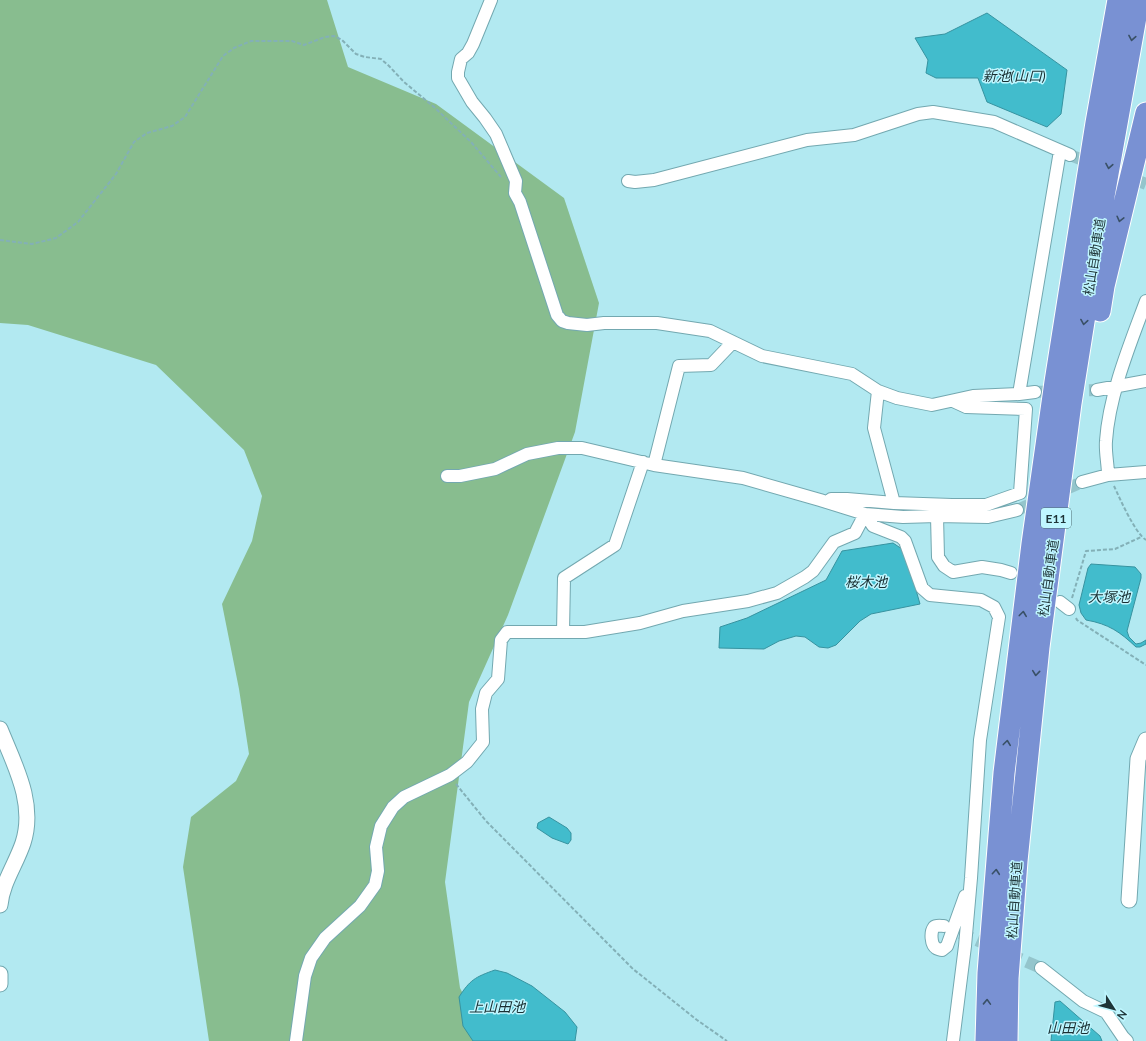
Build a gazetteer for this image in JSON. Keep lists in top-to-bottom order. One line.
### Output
{"streets":{"highway":["松山自動車道","E11"]},"water":["新池(山口)","桜木池","大塚池","上山田池","山田池"],"north":"bottom right"}
